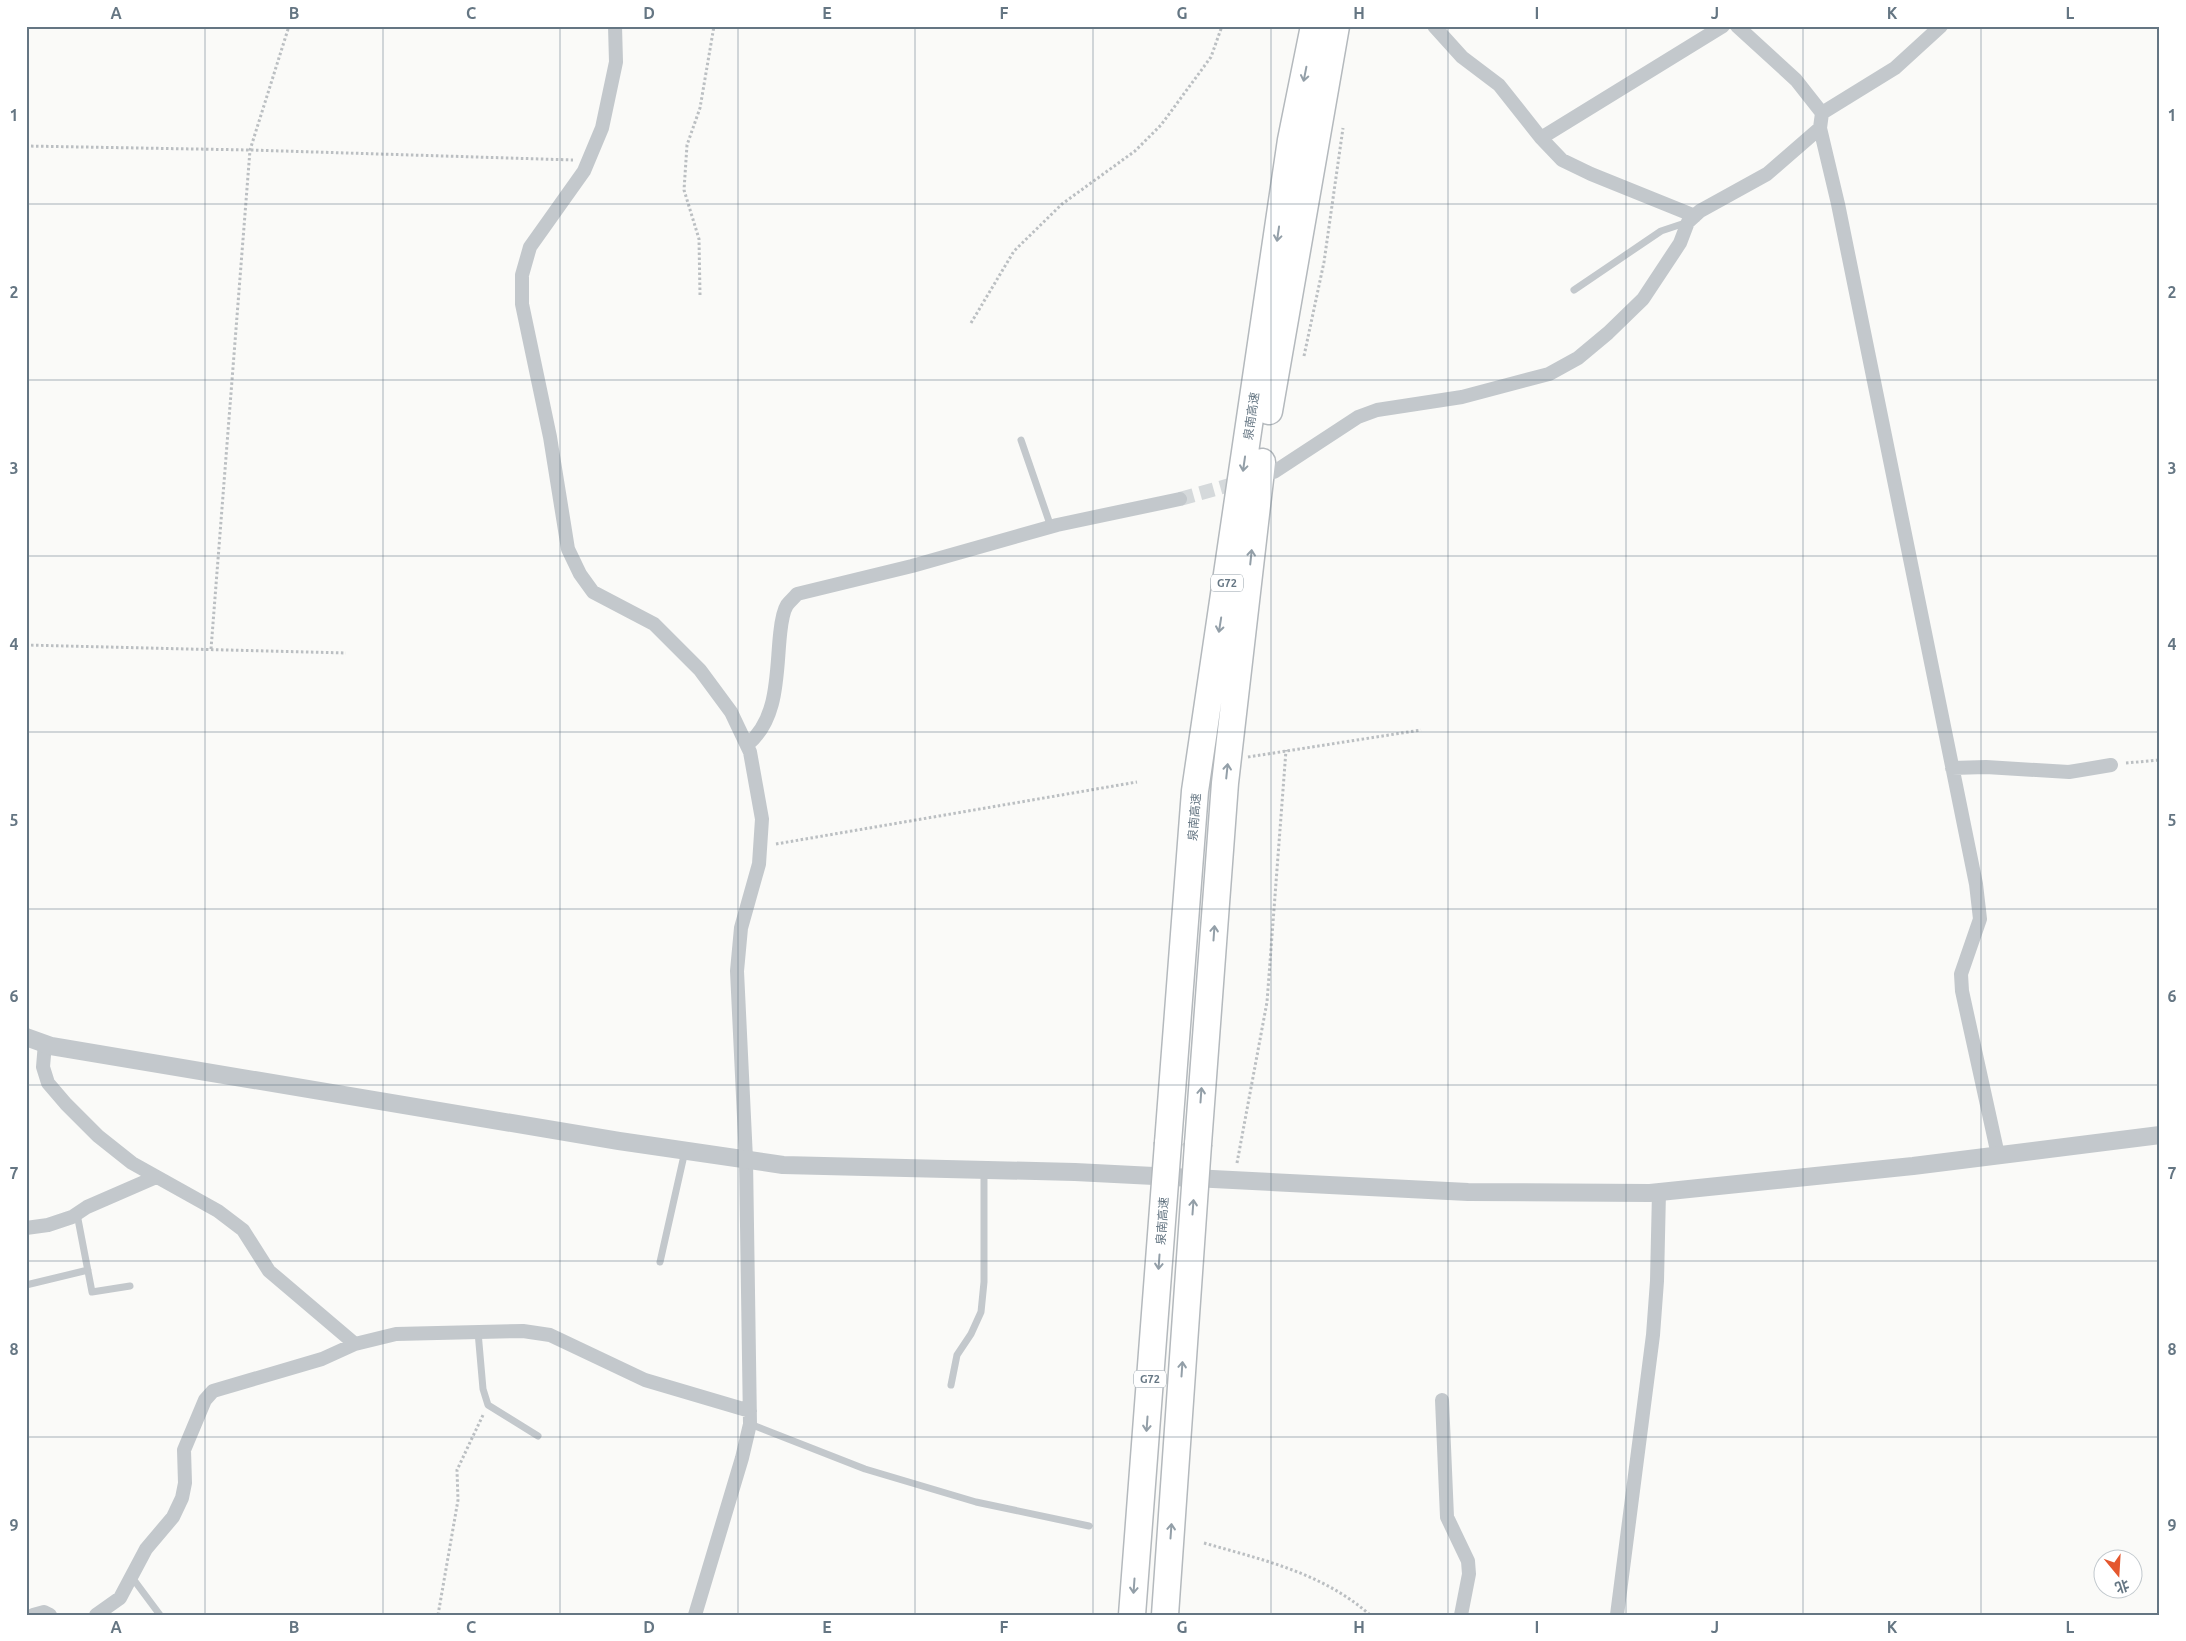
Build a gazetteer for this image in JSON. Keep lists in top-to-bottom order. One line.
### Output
{"streets":{"highway":["泉南高速","G72"]},"north":"bottom","grid":{"columns":["A","B","C","D","E","F","G","H","I","J","K","L"],"rows":["1","2","3","4","5","6","7","8","9"]}}
